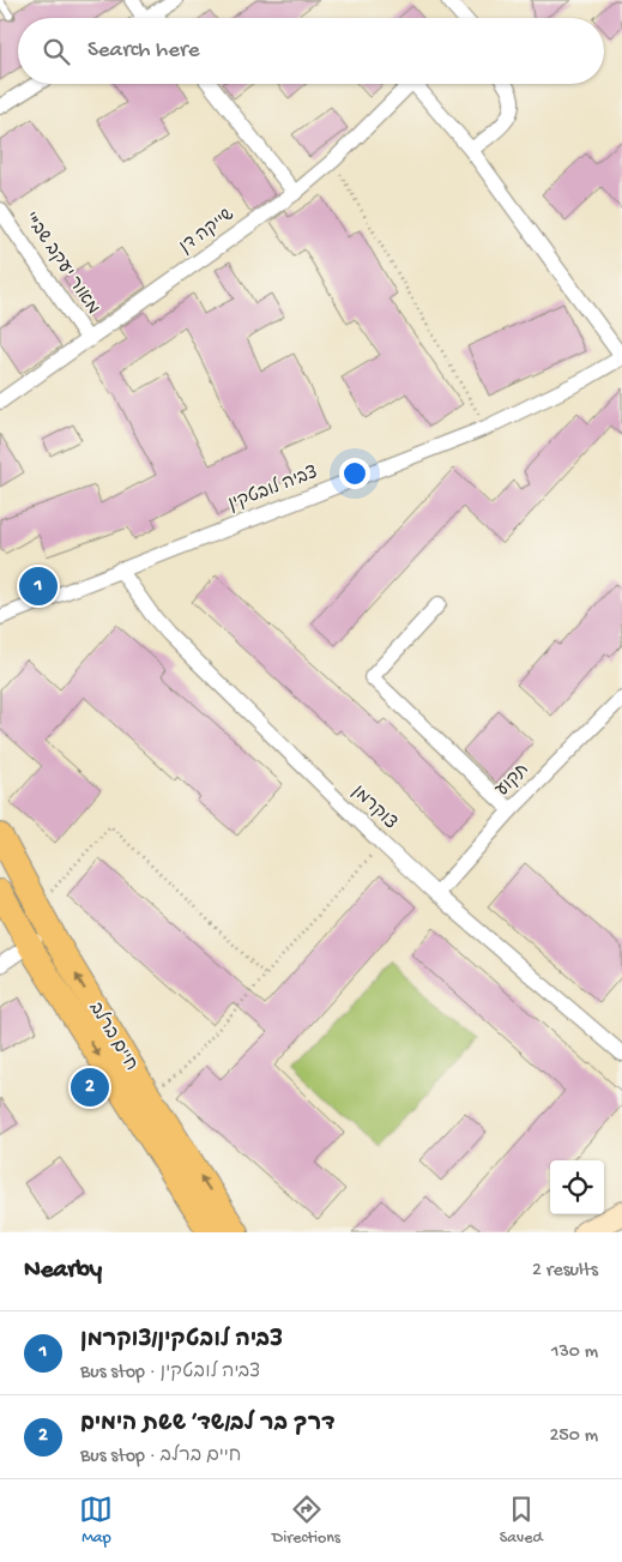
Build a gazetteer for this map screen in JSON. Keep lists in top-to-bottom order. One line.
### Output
{"streets":{"main road":["חיים ברלב"],"street":["שייקה דן","מאור יעקב שב\"י","צביה לובטקין","תקוע","צוקרמן"]},"crossings":[["שייקה דן","מאור יעקב שב\"י"],["צביה לובטקין","צוקרמן"],["תקוע","צוקרמן"]],"page":{"search":"Search here","pins":["1","2"],"heading":["Nearby","2 results"],"list":[{"mark":"1","name":"צביה לובטקין/צוקרמן","note":"Bus stop · צביה לובטקין","value":"130 m"},{"mark":"2","name":"דרך בר לב/שד׳ ששת הימים","note":"Bus stop · חיים ברלב","value":"250 m"}],"nav":["Map","Directions","Saved"]}}
